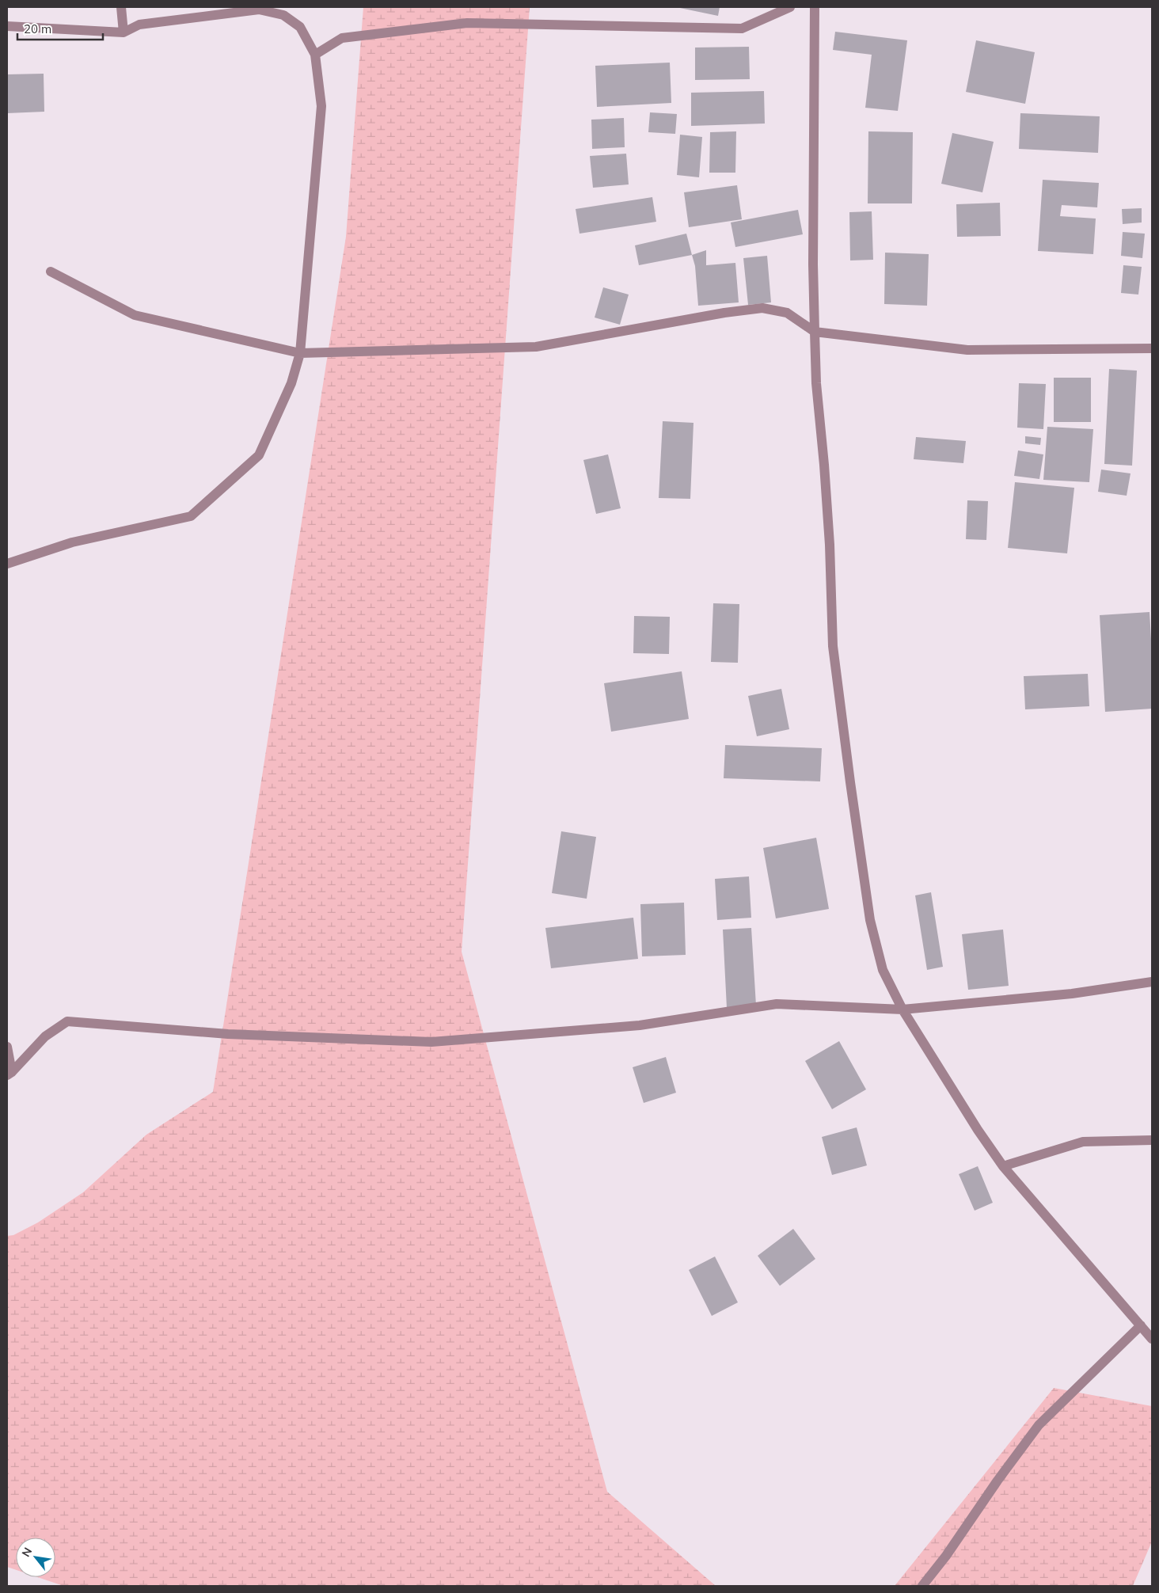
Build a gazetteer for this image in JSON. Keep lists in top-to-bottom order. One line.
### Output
{"scale_bar":"20 m","north":"top left"}
